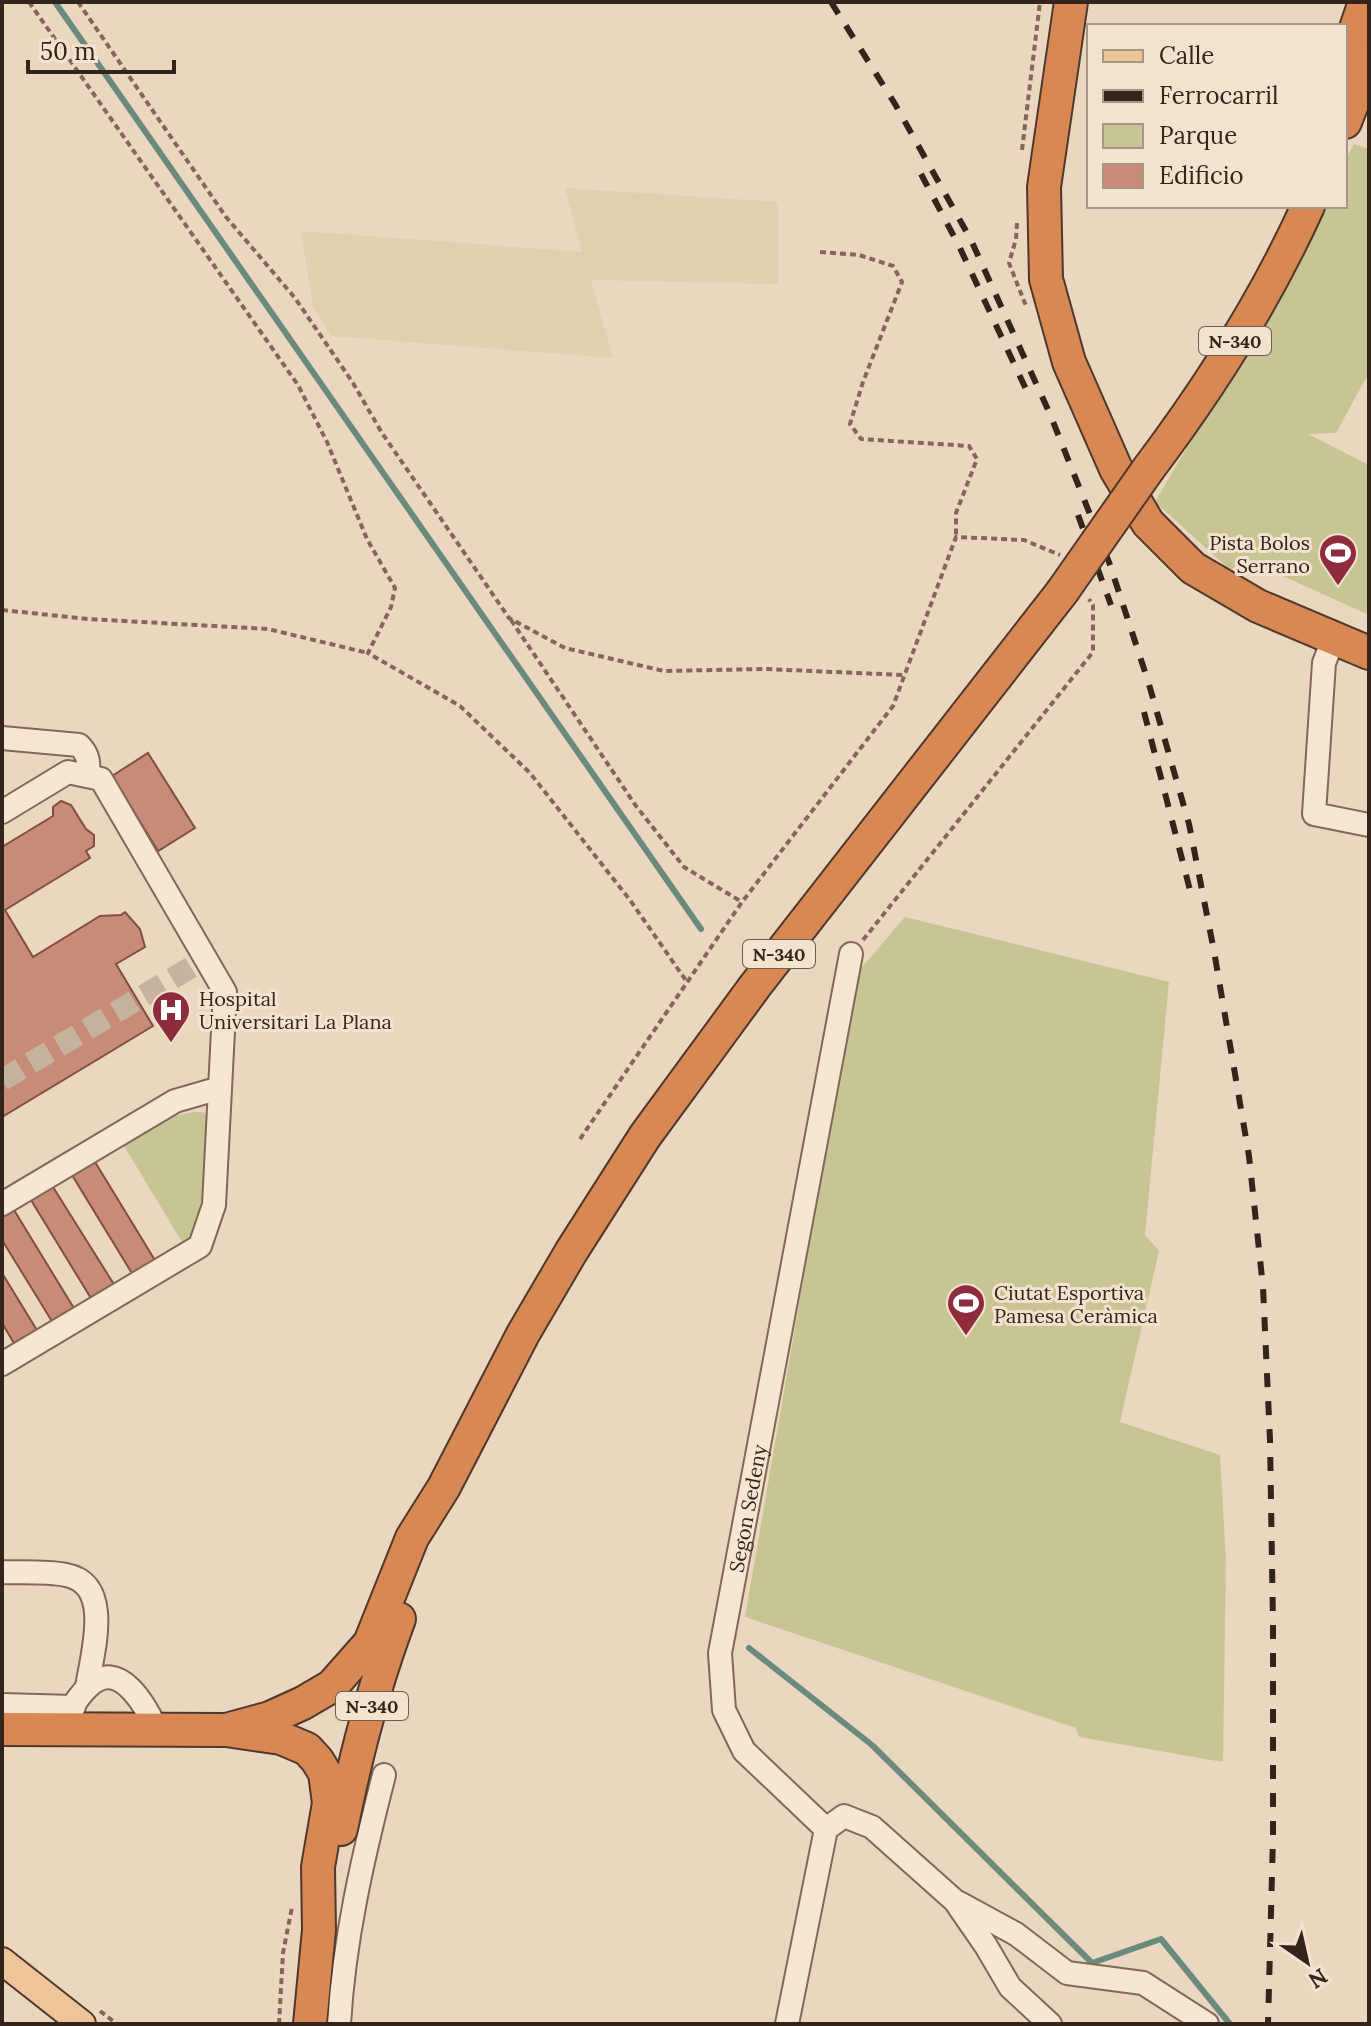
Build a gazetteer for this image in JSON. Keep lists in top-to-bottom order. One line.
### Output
{"streets":{"highway":["N-340"],"street":["Segon Sedeny"]},"places":{"sports":["Pista Bolos Serrano","Ciutat Esportiva Pamesa Ceràmica"],"hospital":["Hospital Universitari La Plana"]},"legend":["Calle","Ferrocarril","Parque","Edificio"],"scale_bar":"50 m","north":"bottom right"}
